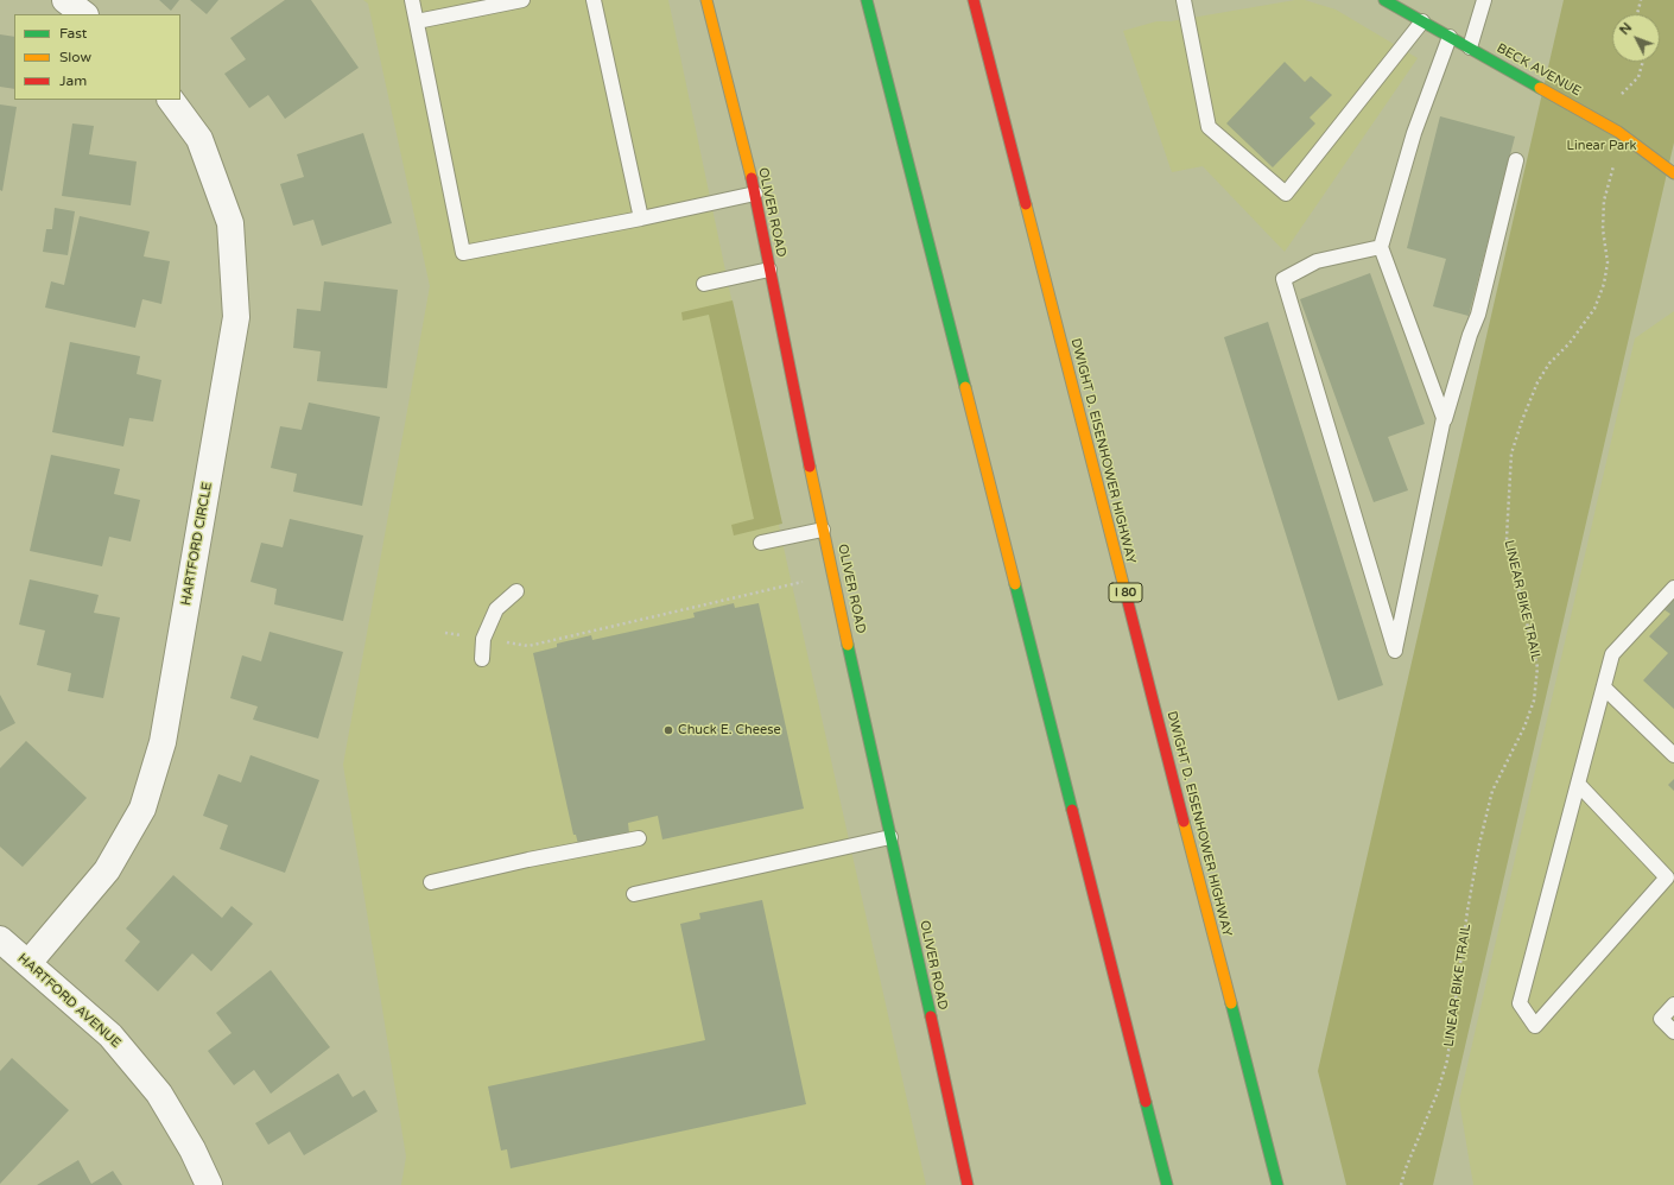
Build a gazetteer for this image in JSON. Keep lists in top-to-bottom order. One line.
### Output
{"streets":{"main road":["BECK AVENUE","OLIVER ROAD","DWIGHT D. EISENHOWER HIGHWAY","I 80"],"street":["HARTFORD CIRCLE","HARTFORD AVENUE"],"path":["LINEAR BIKE TRAIL"]},"crossings":[["HARTFORD CIRCLE","HARTFORD AVENUE"]],"parks":["Linear Park"],"places":["Chuck E. Cheese"],"legend":["Fast","Slow","Jam"],"north":"top left"}
